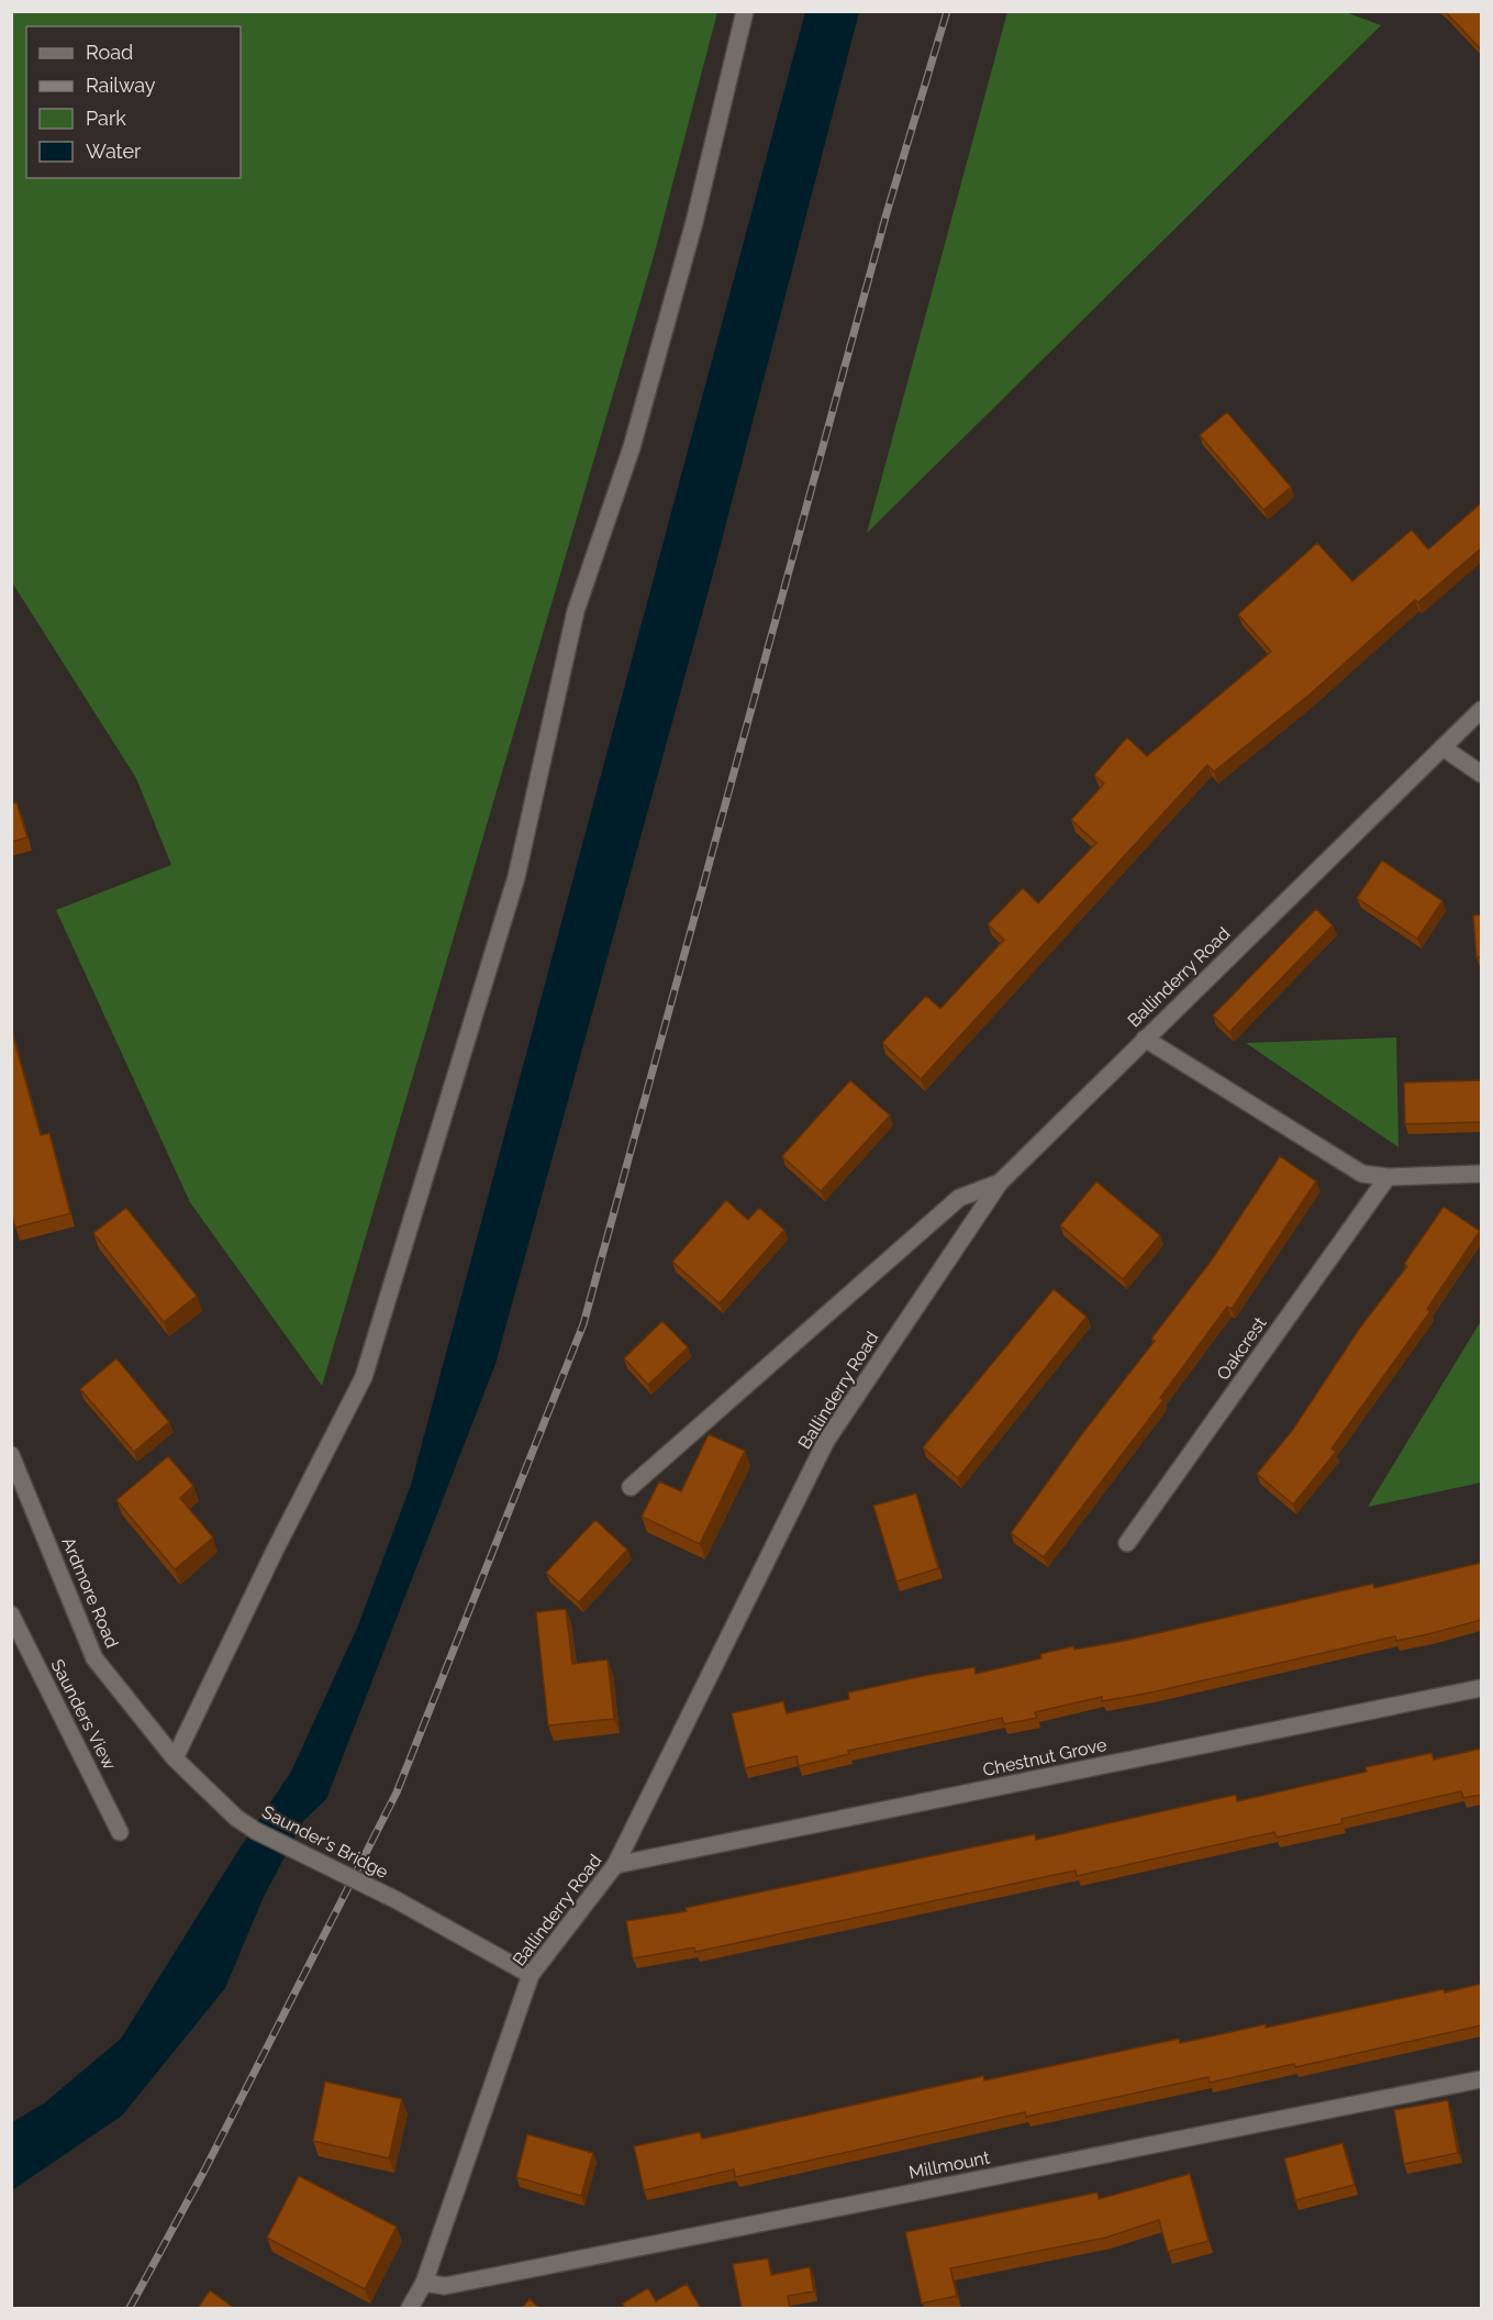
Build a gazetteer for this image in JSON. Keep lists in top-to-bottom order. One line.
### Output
{"streets":{"street":["Ballinderry Road","Oakcrest","Ardmore Road","Saunders View","Chestnut Grove","Saunder's Bridge","Millmount"]},"crossings":[["Ballinderry Road","Chestnut Grove"],["Ballinderry Road","Saunder's Bridge"],["Ballinderry Road","Millmount"],["Ardmore Road","Saunder's Bridge"]],"legend":["Road","Railway","Park","Water"]}
